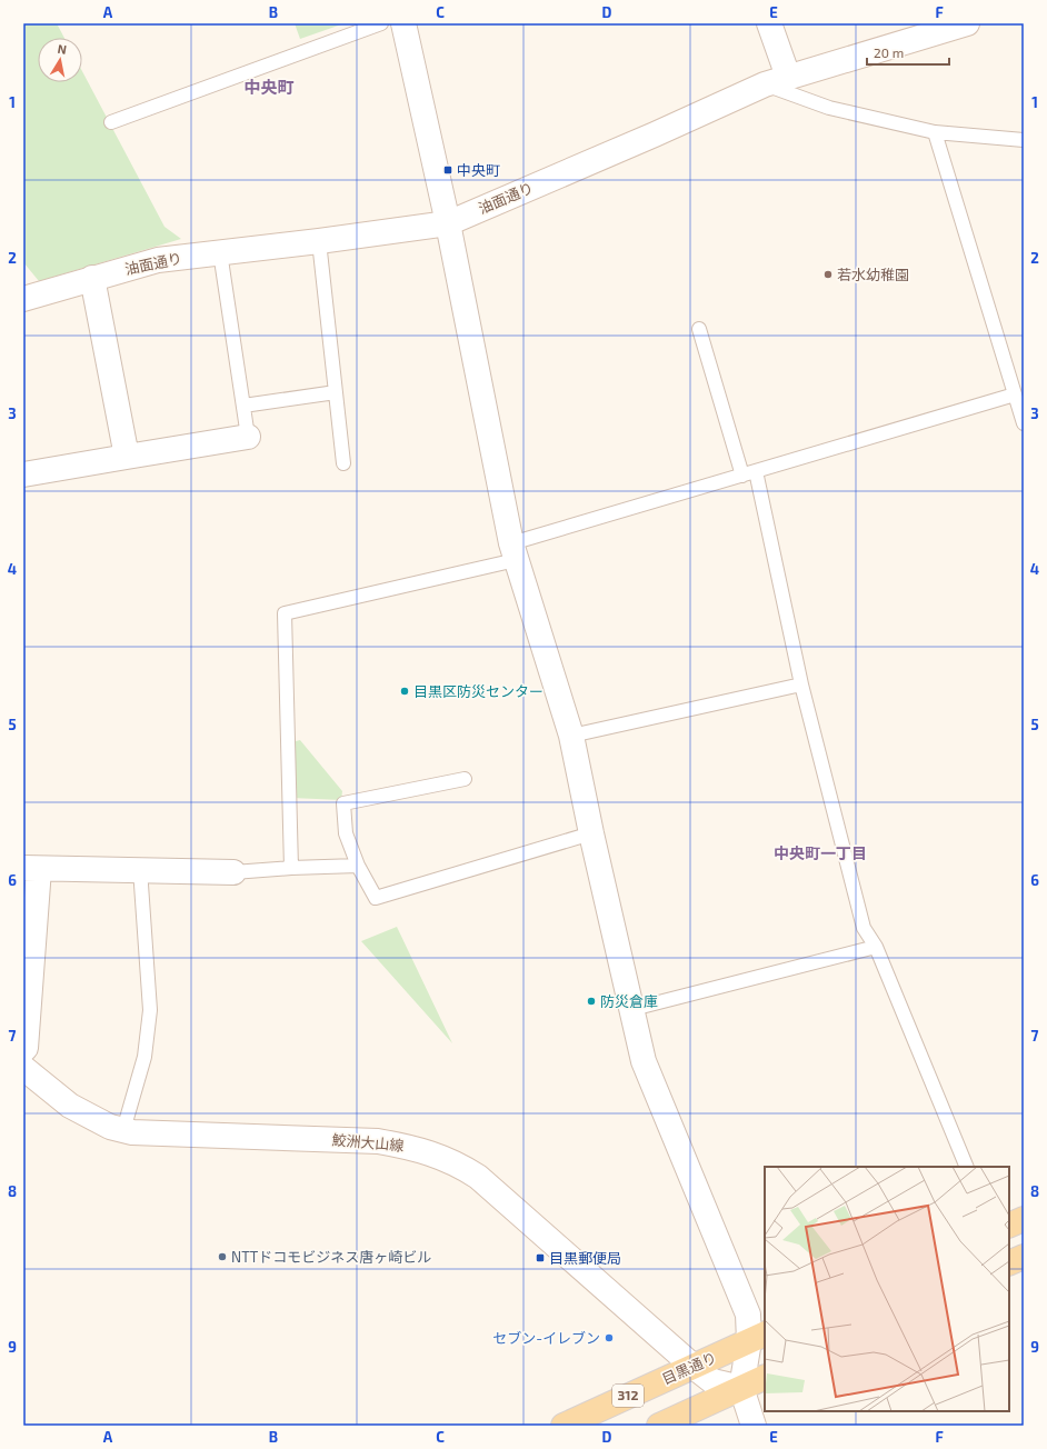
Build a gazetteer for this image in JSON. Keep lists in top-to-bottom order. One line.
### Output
{"streets":{"main road":["目黒通り","312"],"street":["油面通り","鮫洲大山線"]},"crossings":[["鮫洲大山線","目黒通り"]],"districts":["中央町","中央町一丁目"],"places":{"transit":["中央町","目黒郵便局"],"other":["若水幼稚園","目黒区防災センター","防災倉庫","NTTドコモビジネス唐ヶ崎ビル","セブン-イレブン"]},"scale_bar":"20 m","north":"top","grid":{"columns":["A","B","C","D","E","F"],"rows":["1","2","3","4","5","6","7","8","9"]}}
